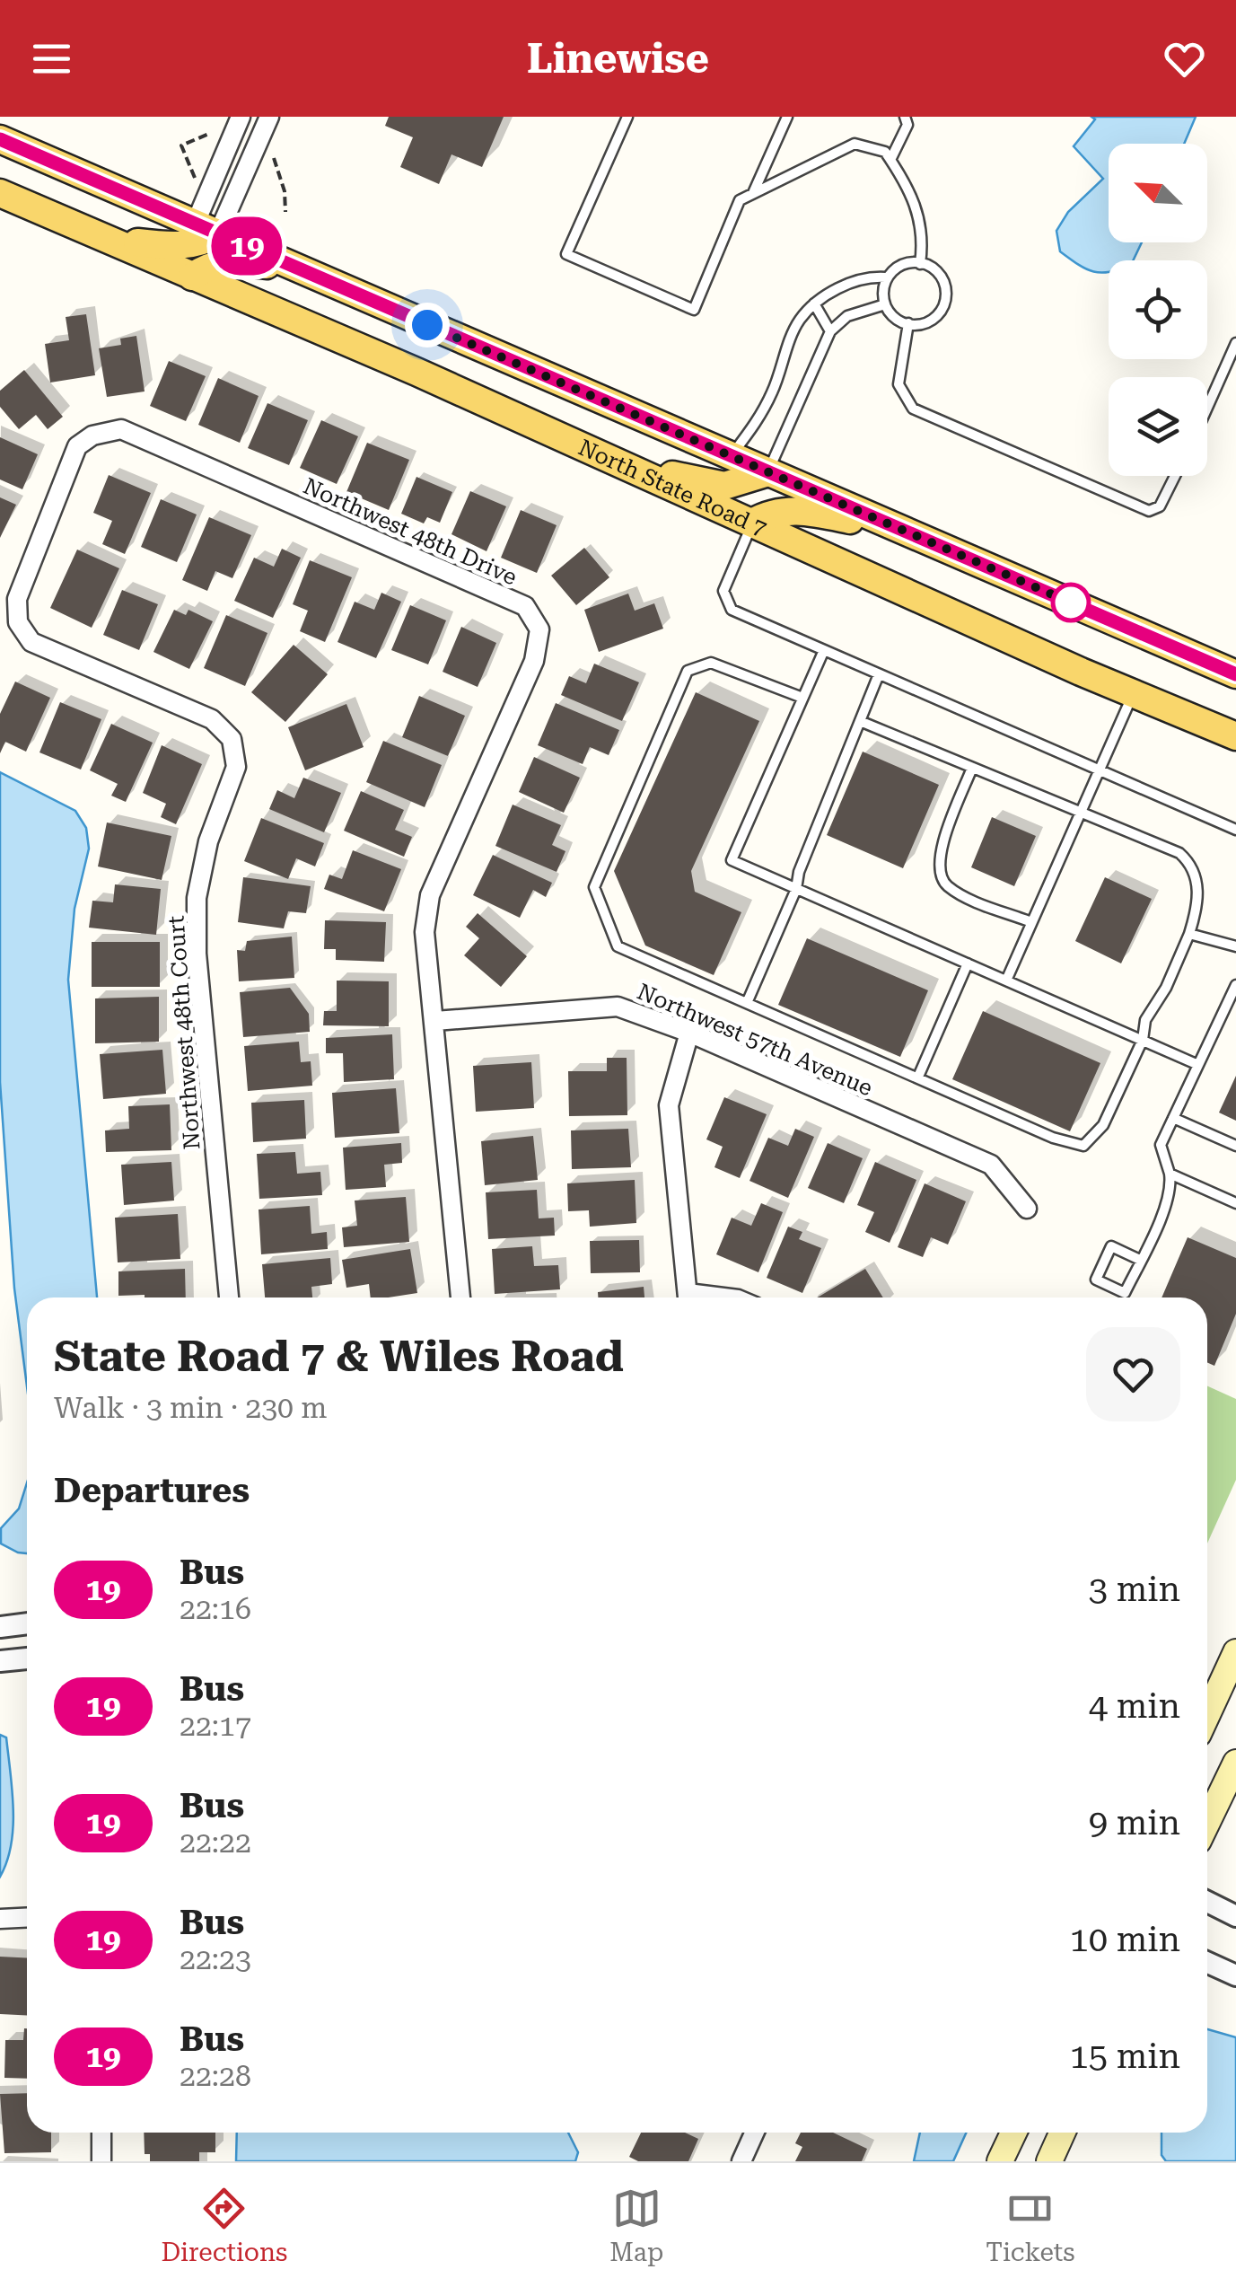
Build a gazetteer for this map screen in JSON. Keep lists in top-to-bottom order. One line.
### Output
{"streets":{"main road":["North State Road 7"],"street":["Northwest 48th Drive","Northwest 48th Court","Northwest 57th Avenue"]},"crossings":[["Northwest 48th Drive","Northwest 48th Court"],["Northwest 48th Drive","Northwest 57th Avenue"]],"lines":["bus line 19"],"north":"top left","page":{"header":"Linewise","on_map":"19","heading":[["State Road 7 & Wiles Road","Walk · 3 min · 230 m"],"Departures"],"list":[{"mark":"19","name":"Bus","note":"22:16","value":"3 min"},{"mark":"19","name":"Bus","note":"22:17","value":"4 min"},{"mark":"19","name":"Bus","note":"22:22","value":"9 min"},{"mark":"19","name":"Bus","note":"22:23","value":"10 min"},{"mark":"19","name":"Bus","note":"22:28","value":"15 min"}],"tabs":["Directions","Map","Tickets"]}}
